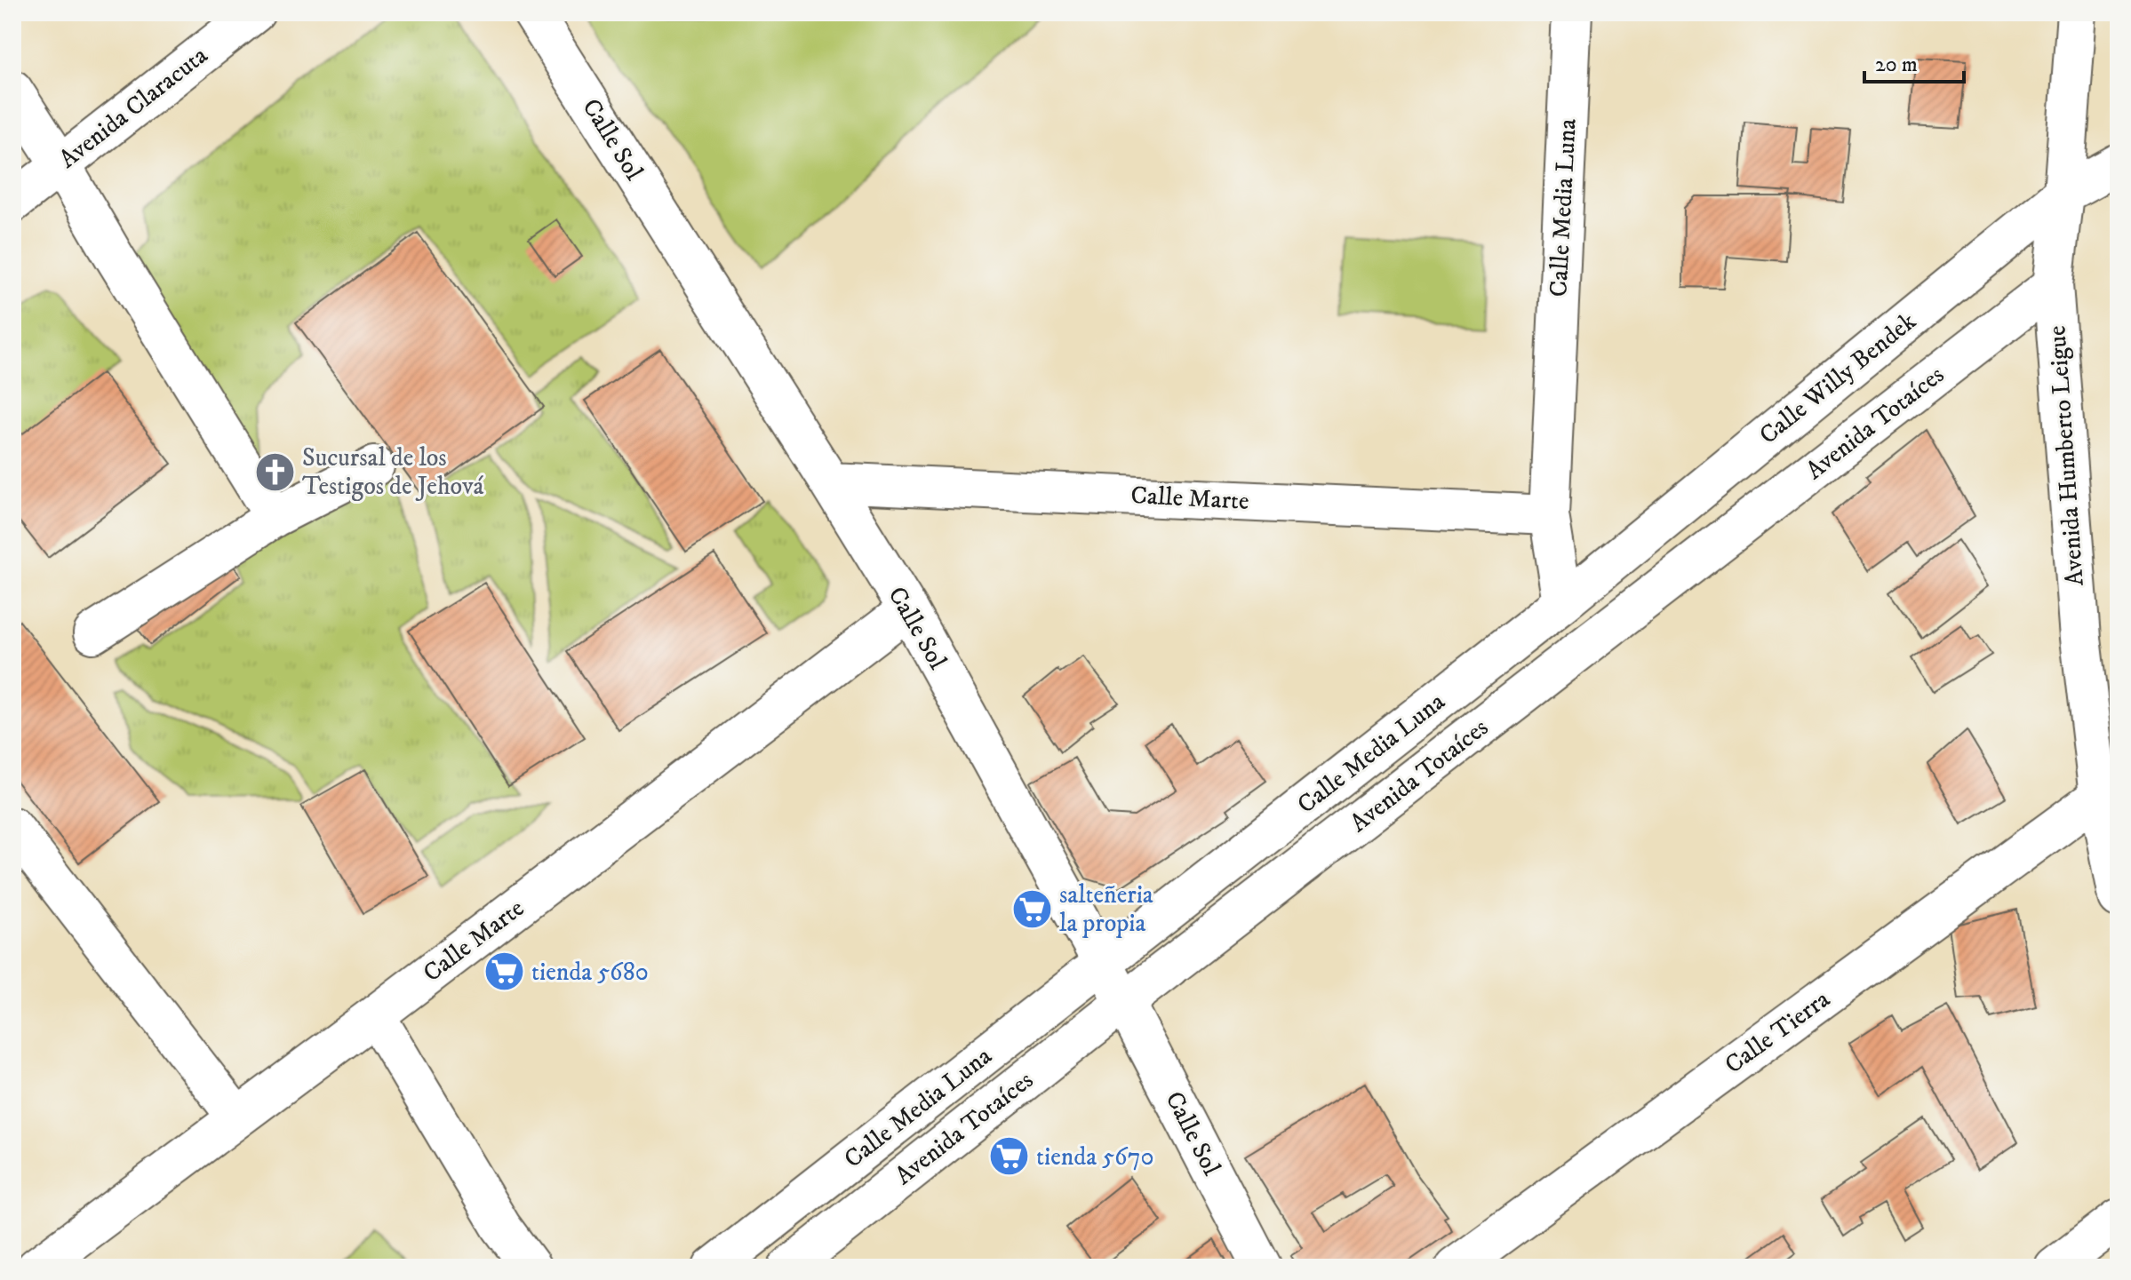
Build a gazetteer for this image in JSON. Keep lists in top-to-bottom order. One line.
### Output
{"streets":{"street":["Avenida Claracuta","Calle Sol","Calle Media Luna","Calle Willy Bendek","Avenida Totaíces","Avenida Humberto Leigue","Calle Marte","Calle Tierra"]},"crossings":[["Calle Sol","Calle Media Luna"],["Calle Sol","Avenida Totaíces"],["Calle Sol","Calle Marte"],["Calle Media Luna","Calle Willy Bendek"],["Calle Media Luna","Calle Marte"],["Calle Willy Bendek","Avenida Humberto Leigue"],["Avenida Totaíces","Avenida Humberto Leigue"],["Avenida Humberto Leigue","Calle Tierra"]],"places":{"church":["Sucursal de los Testigos de Jehová"],"supermarket":["salteñeria la propia","tienda 5680","tienda 5670"]},"scale_bar":"20 m"}
